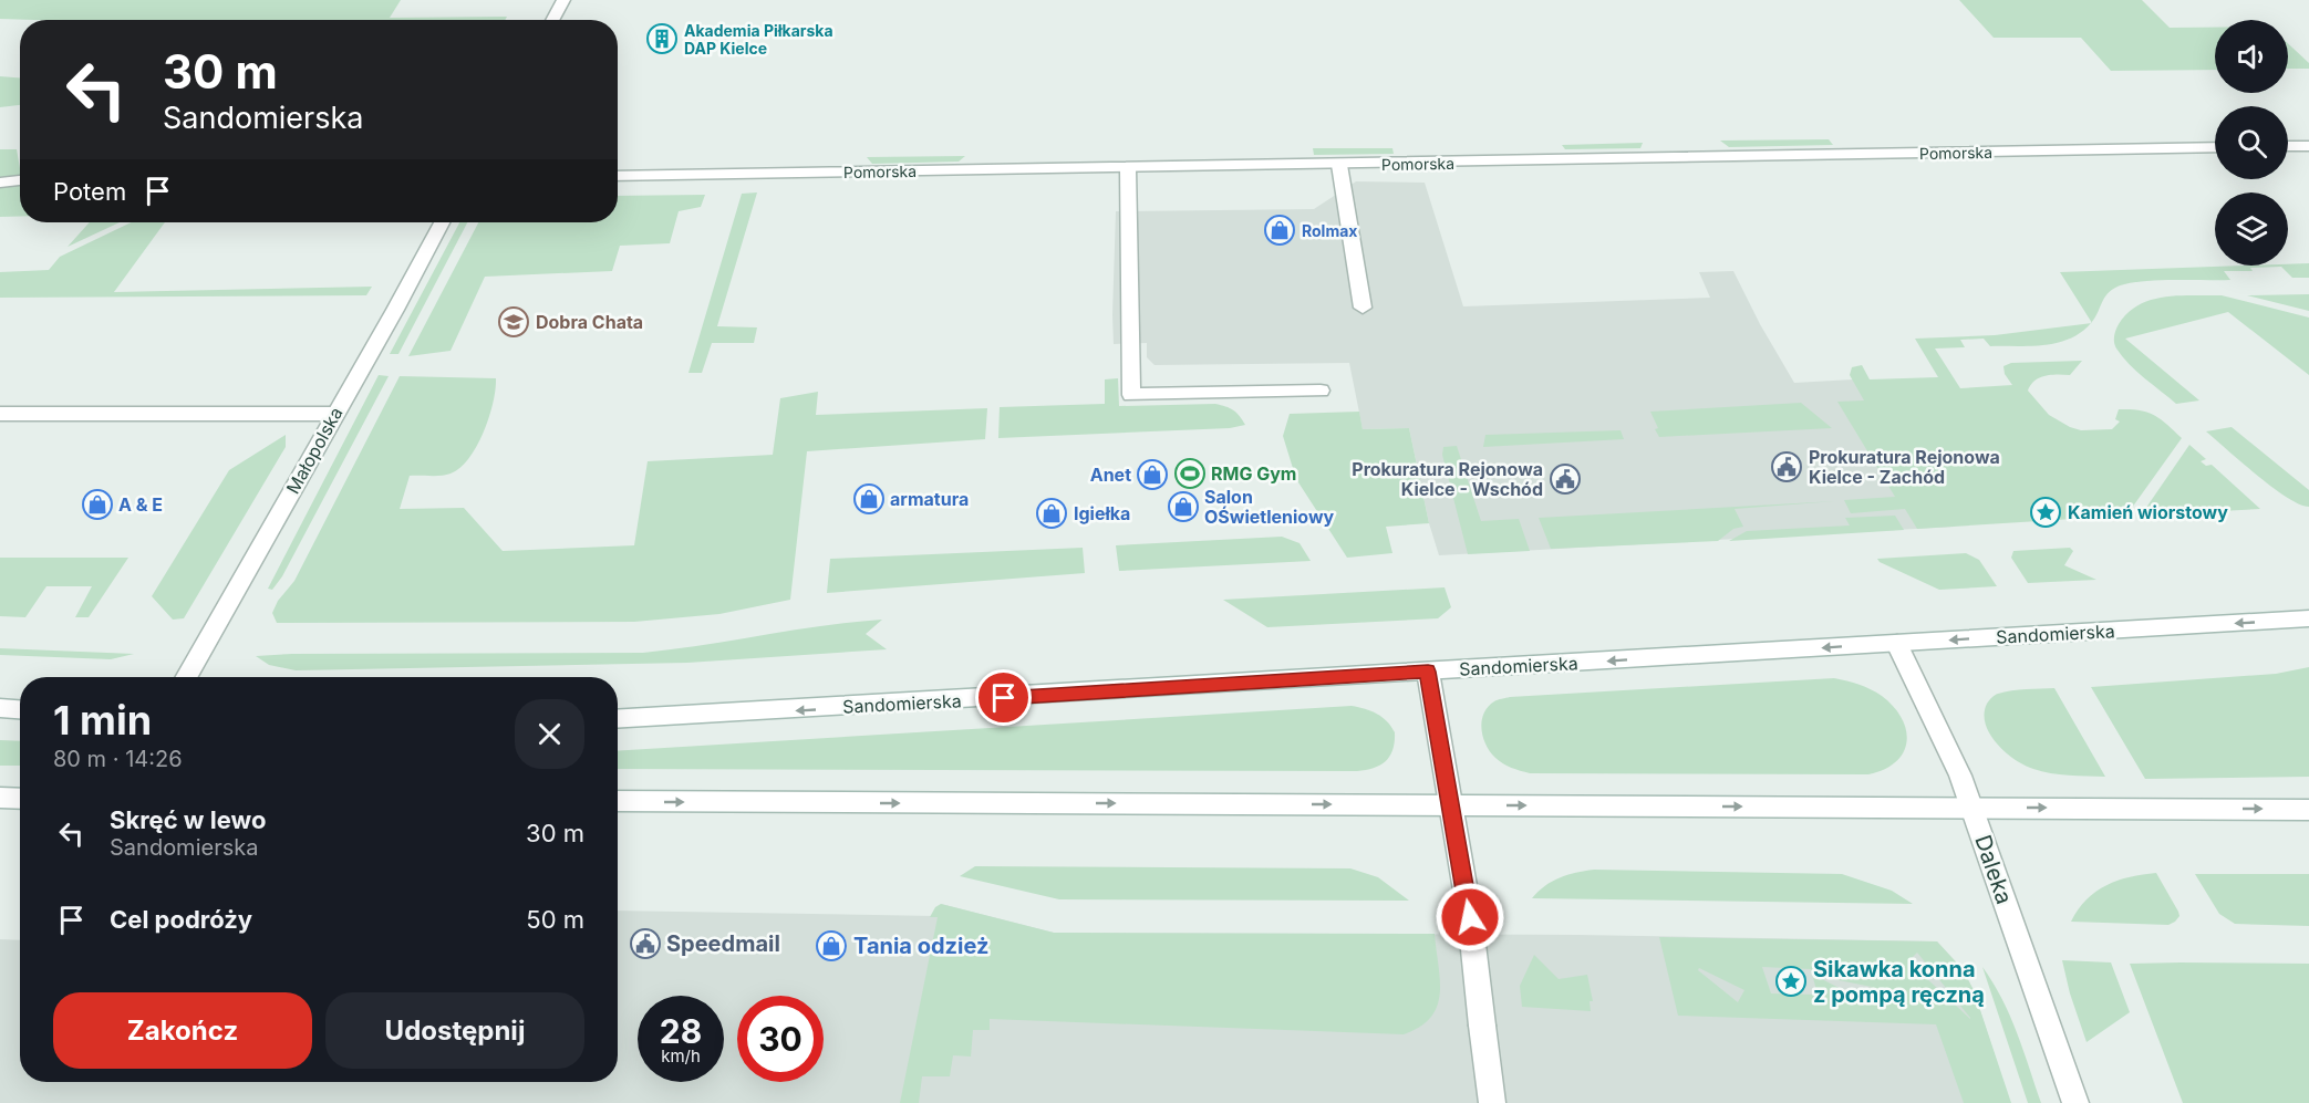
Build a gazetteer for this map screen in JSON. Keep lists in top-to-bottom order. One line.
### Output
{"streets":{"street":["Pomorska","Małopolska","Sandomierska","Daleka"]},"crossings":[["Sandomierska","Daleka"]],"places":{"building":["Akademia Piłkarska DAP Kielce"],"shop":["Rolmax","Anet","armatura","A & E","Salon OŚwietleniowy","Igiełka","Tania odzież"],"school or university":["Dobra Chata"],"public building":["Prokuratura Rejonowa Kielce - Zachód","Prokuratura Rejonowa Kielce - Wschód","Speedmail"],"sports":["RMG Gym"],"place":["Kamień wiorstowy","Sikawka konna z pompą ręczną"]},"page":{"turn":["30 m","Sandomierska"],"then":"Potem","heading":["1 min","80 m · 14:26"],"list":[{"name":"Skręć w lewo","note":"Sandomierska","value":"30 m"},{"name":"Cel podróży","value":"50 m"}],"buttons":["Zakończ","Udostępnij"],"speed":"28 km/h","limit":"30"}}
